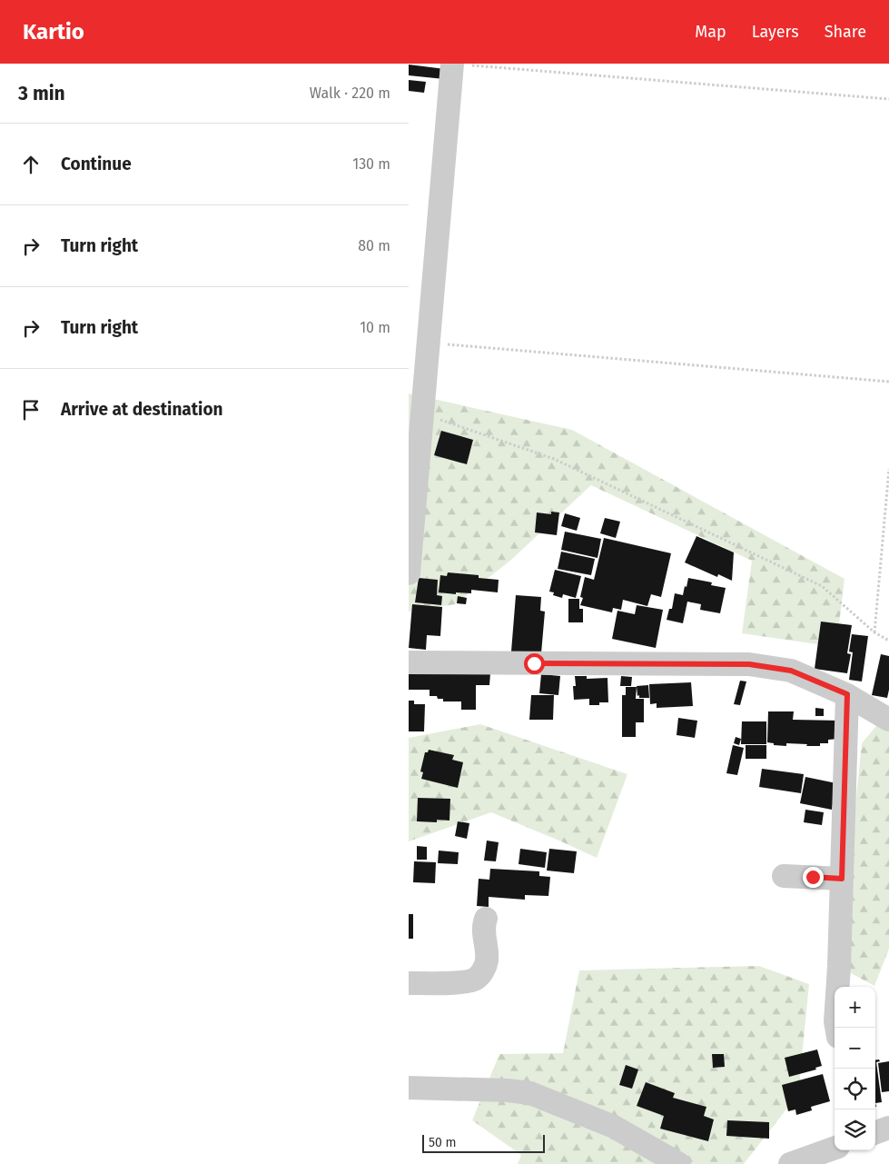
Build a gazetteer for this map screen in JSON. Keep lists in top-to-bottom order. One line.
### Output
{"scale_bar":"50 m","page":{"header":"Kartio","nav":["Map","Layers","Share"],"heading":["3 min","Walk · 220 m"],"list":[["Continue","130 m"],["Turn right","80 m"],["Turn right","10 m"],"Arrive at destination"],"map_buttons":["+","−"],"scale":"50 m"}}
